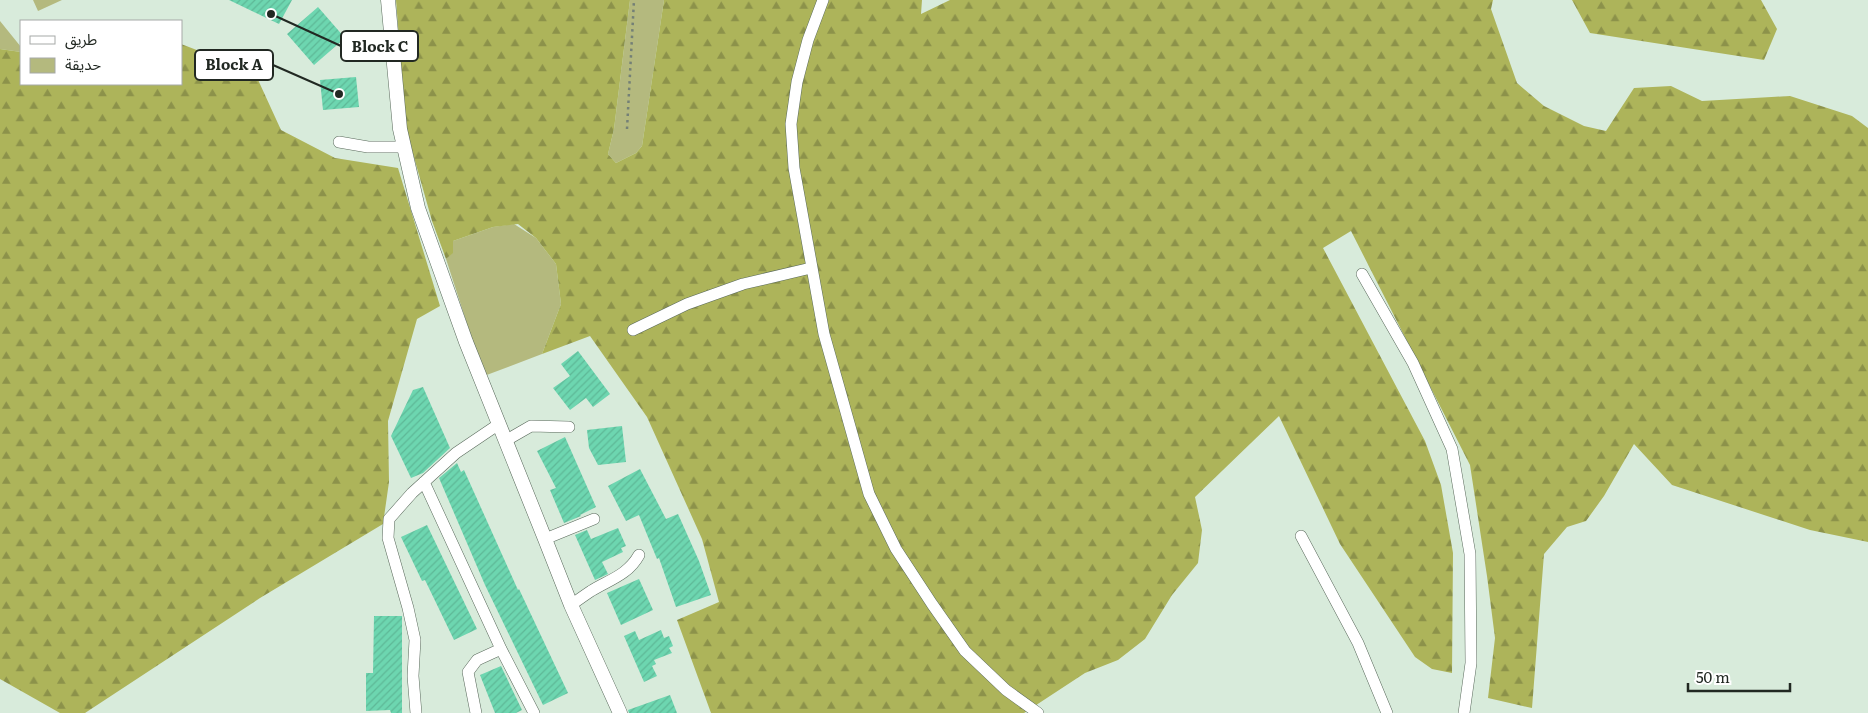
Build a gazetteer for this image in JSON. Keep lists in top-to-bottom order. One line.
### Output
{"places":["Block C","Block A"],"legend":["طريق","حديقة"],"scale_bar":"50 m"}
